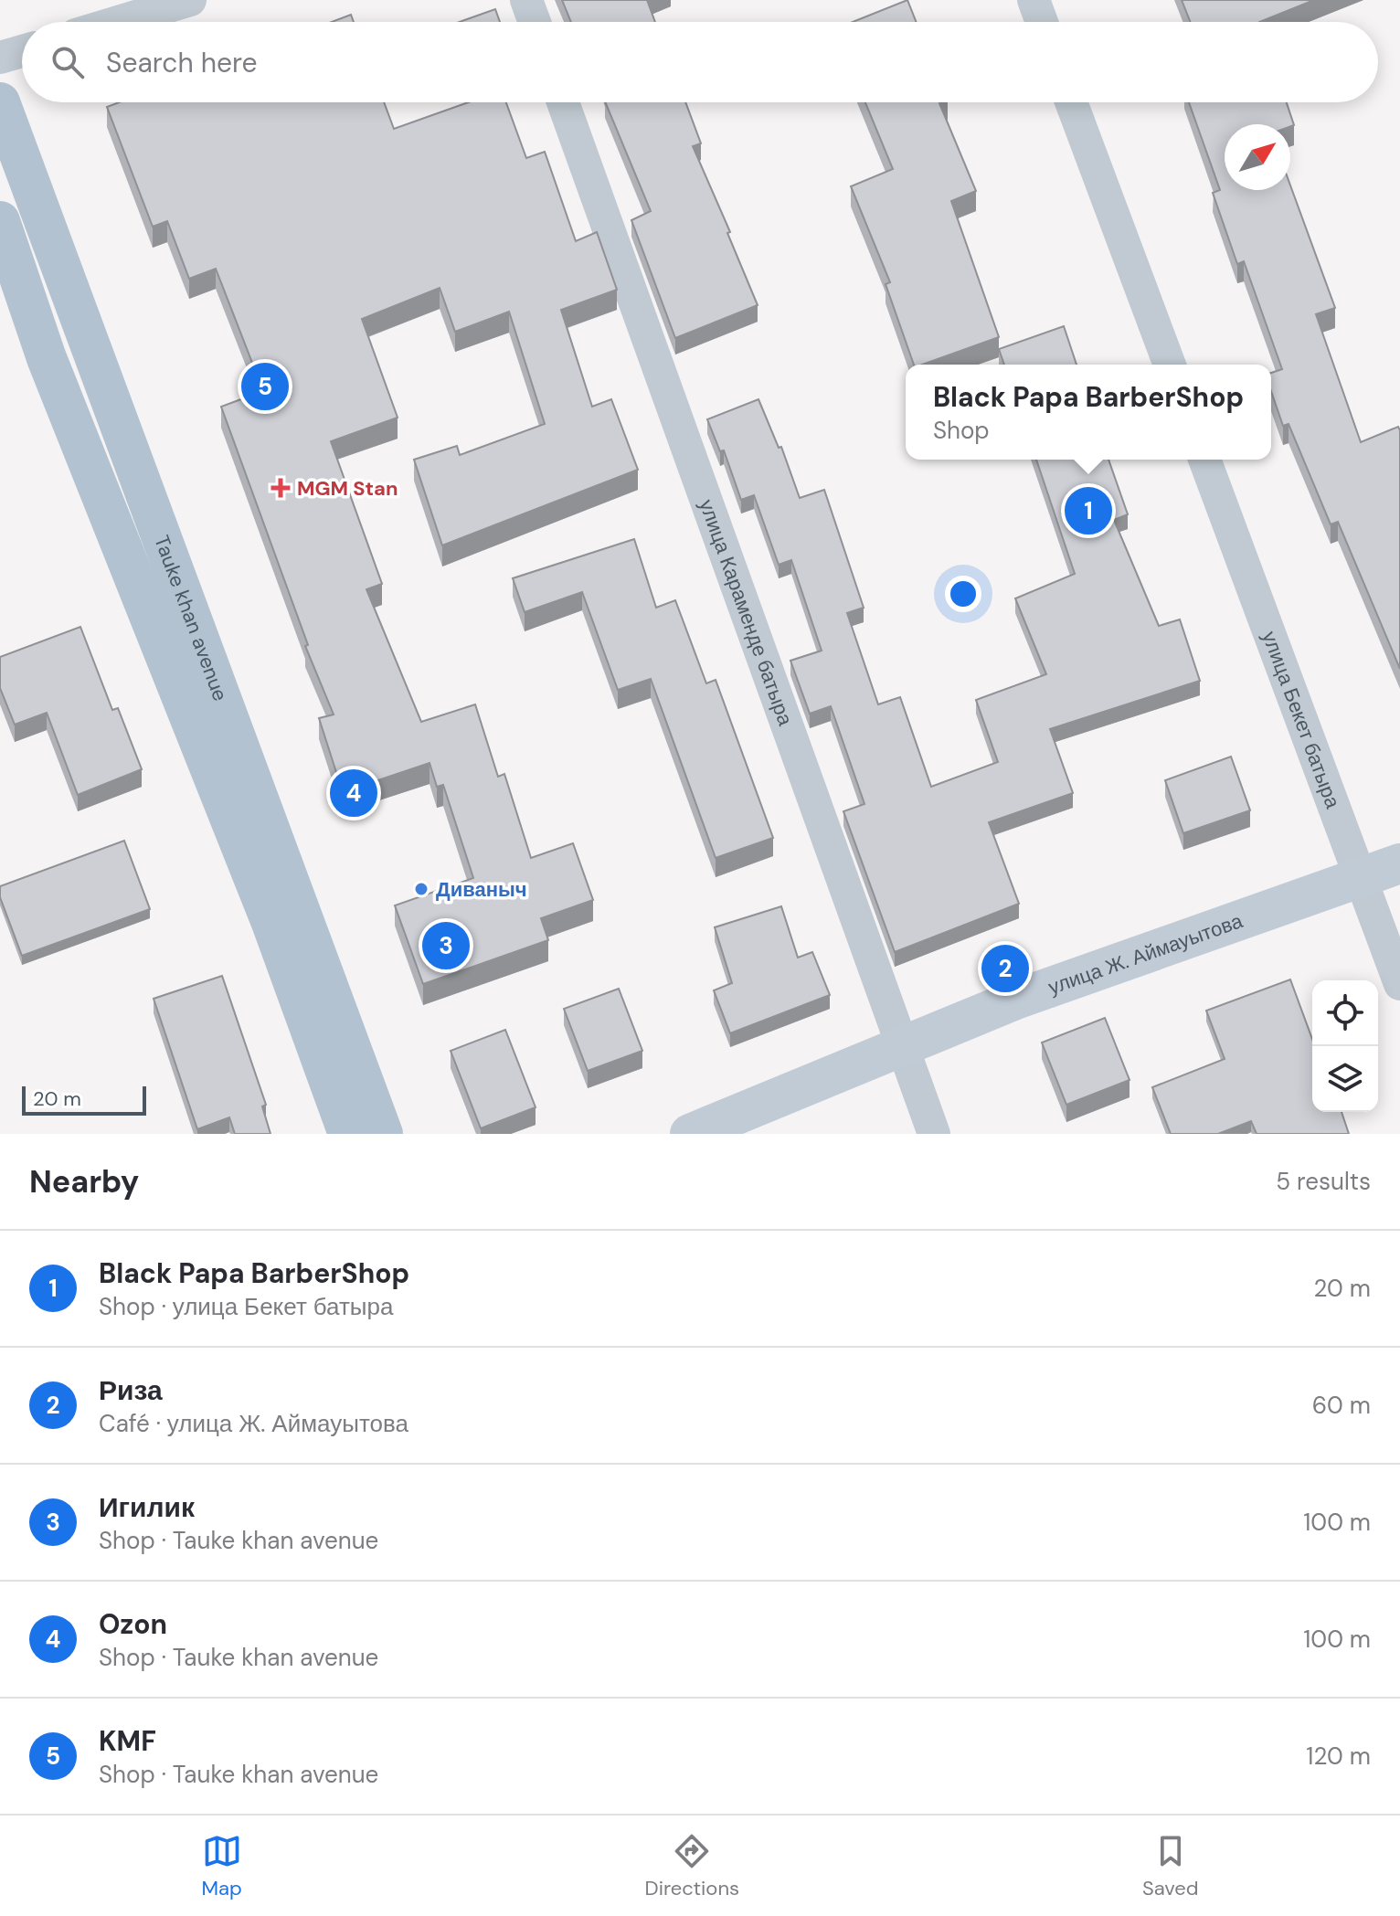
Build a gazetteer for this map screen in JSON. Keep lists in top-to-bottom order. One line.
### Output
{"streets":{"main road":["Tauke khan avenue"],"street":["улица Караменде батыра","улица Бекет батыра","улица Ж. Аймауытова"]},"crossings":[["улица Караменде батыра","улица Ж. Аймауытова"],["улица Бекет батыра","улица Ж. Аймауытова"]],"places":{"health":["MGM Stan"],"other":["Диваныч"]},"scale_bar":"20 m","north":"top right","page":{"search":"Search here","pins":["5","1","4","3","2"],"popup":["Black Papa BarberShop","Shop"],"scale":"20 m","heading":["Nearby","5 results"],"list":[{"mark":"1","name":"Black Papa BarberShop","note":"Shop · улица Бекет батыра","value":"20 m"},{"mark":"2","name":"Риза","note":"Café · улица Ж. Аймауытова","value":"60 m"},{"mark":"3","name":"Игилик","note":"Shop · Tauke khan avenue","value":"100 m"},{"mark":"4","name":"Ozon","note":"Shop · Tauke khan avenue","value":"100 m"},{"mark":"5","name":"KMF","note":"Shop · Tauke khan avenue","value":"120 m"}],"nav":["Map","Directions","Saved"]}}
